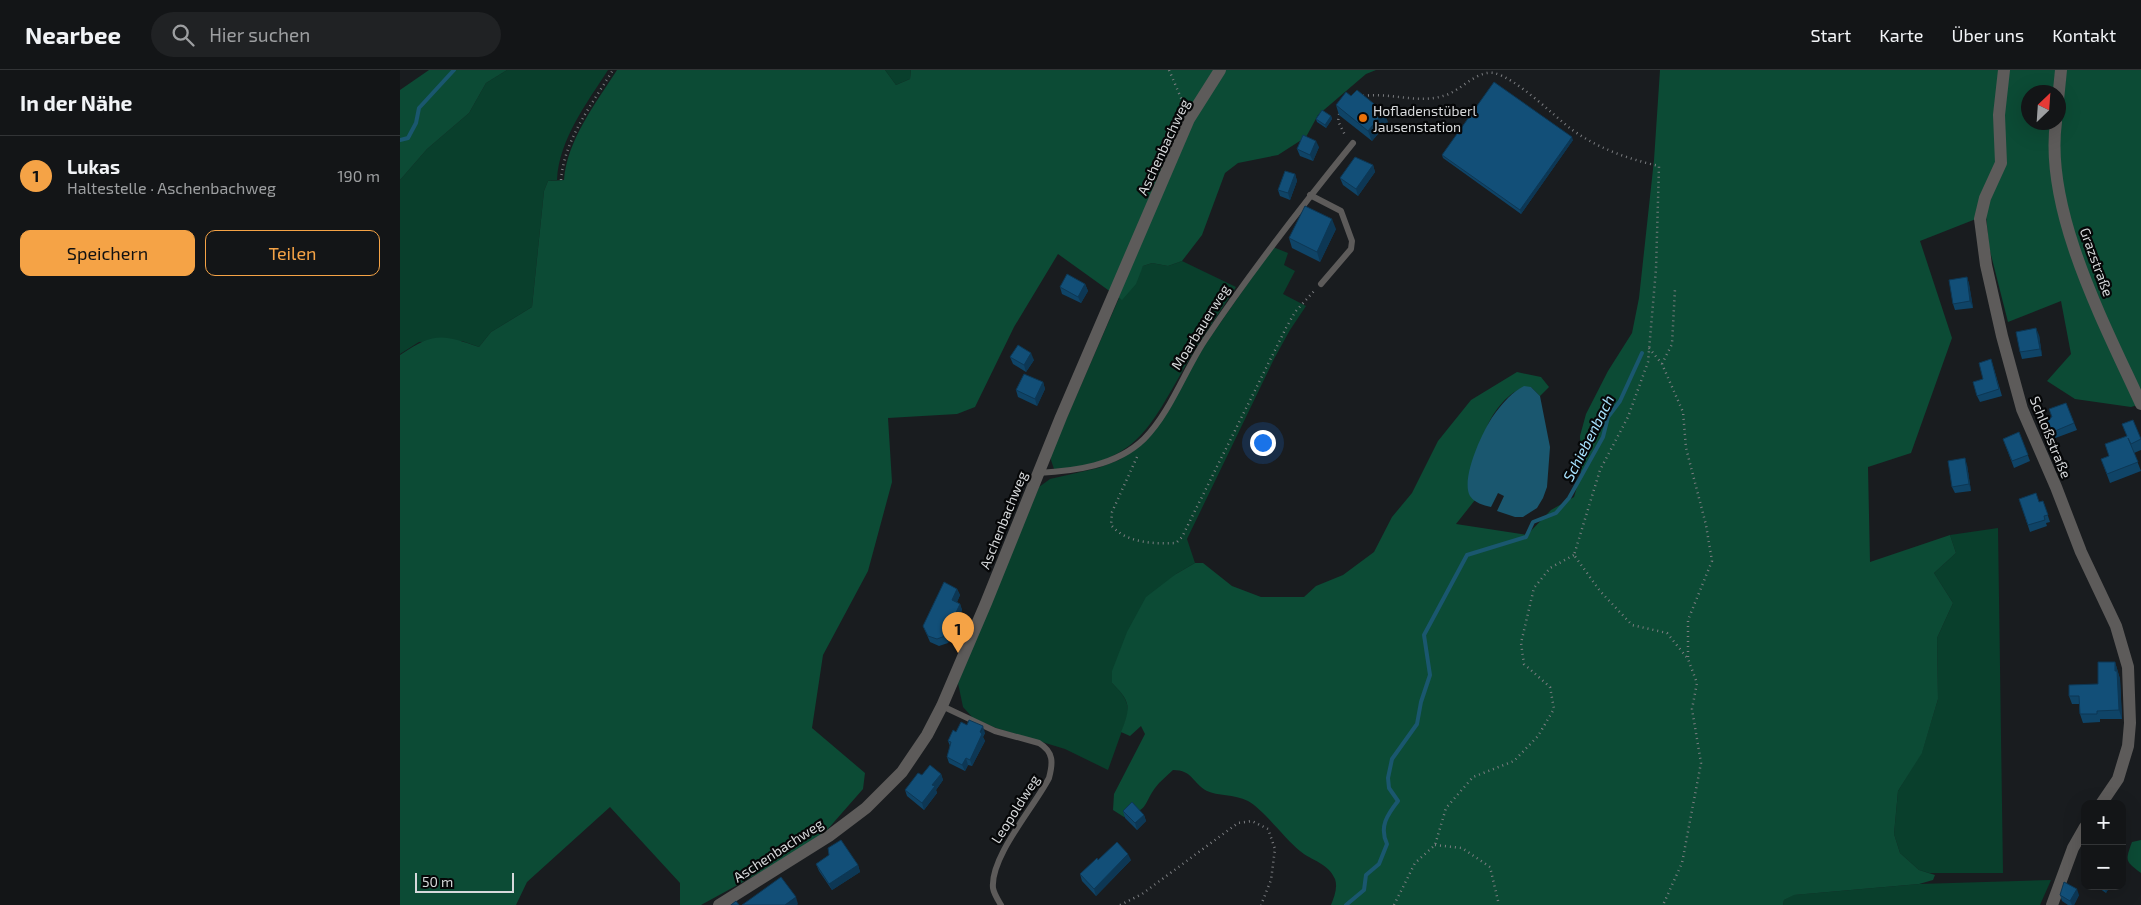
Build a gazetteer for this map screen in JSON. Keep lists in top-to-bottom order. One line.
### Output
{"streets":{"street":["Aschenbachweg","Grazstraße","Schloßstraße"],"lane":["Moarbauerweg","Leopoldweg"]},"crossings":[["Aschenbachweg","Moarbauerweg"],["Aschenbachweg","Leopoldweg"]],"water":["Schiebenbach"],"places":["Hofladenstüberl Jausenstation"],"scale_bar":"50 m","north":"top right","page":{"header":"Nearbee","search":"Hier suchen","nav":["Start","Karte","Über uns","Kontakt"],"heading":"In der Nähe","list":[{"mark":"1","name":"Lukas","note":"Haltestelle · Aschenbachweg","value":"190 m"}],"buttons":["Speichern","Teilen"],"pins":"1","map_buttons":["+","−"],"scale":"50 m"}}
